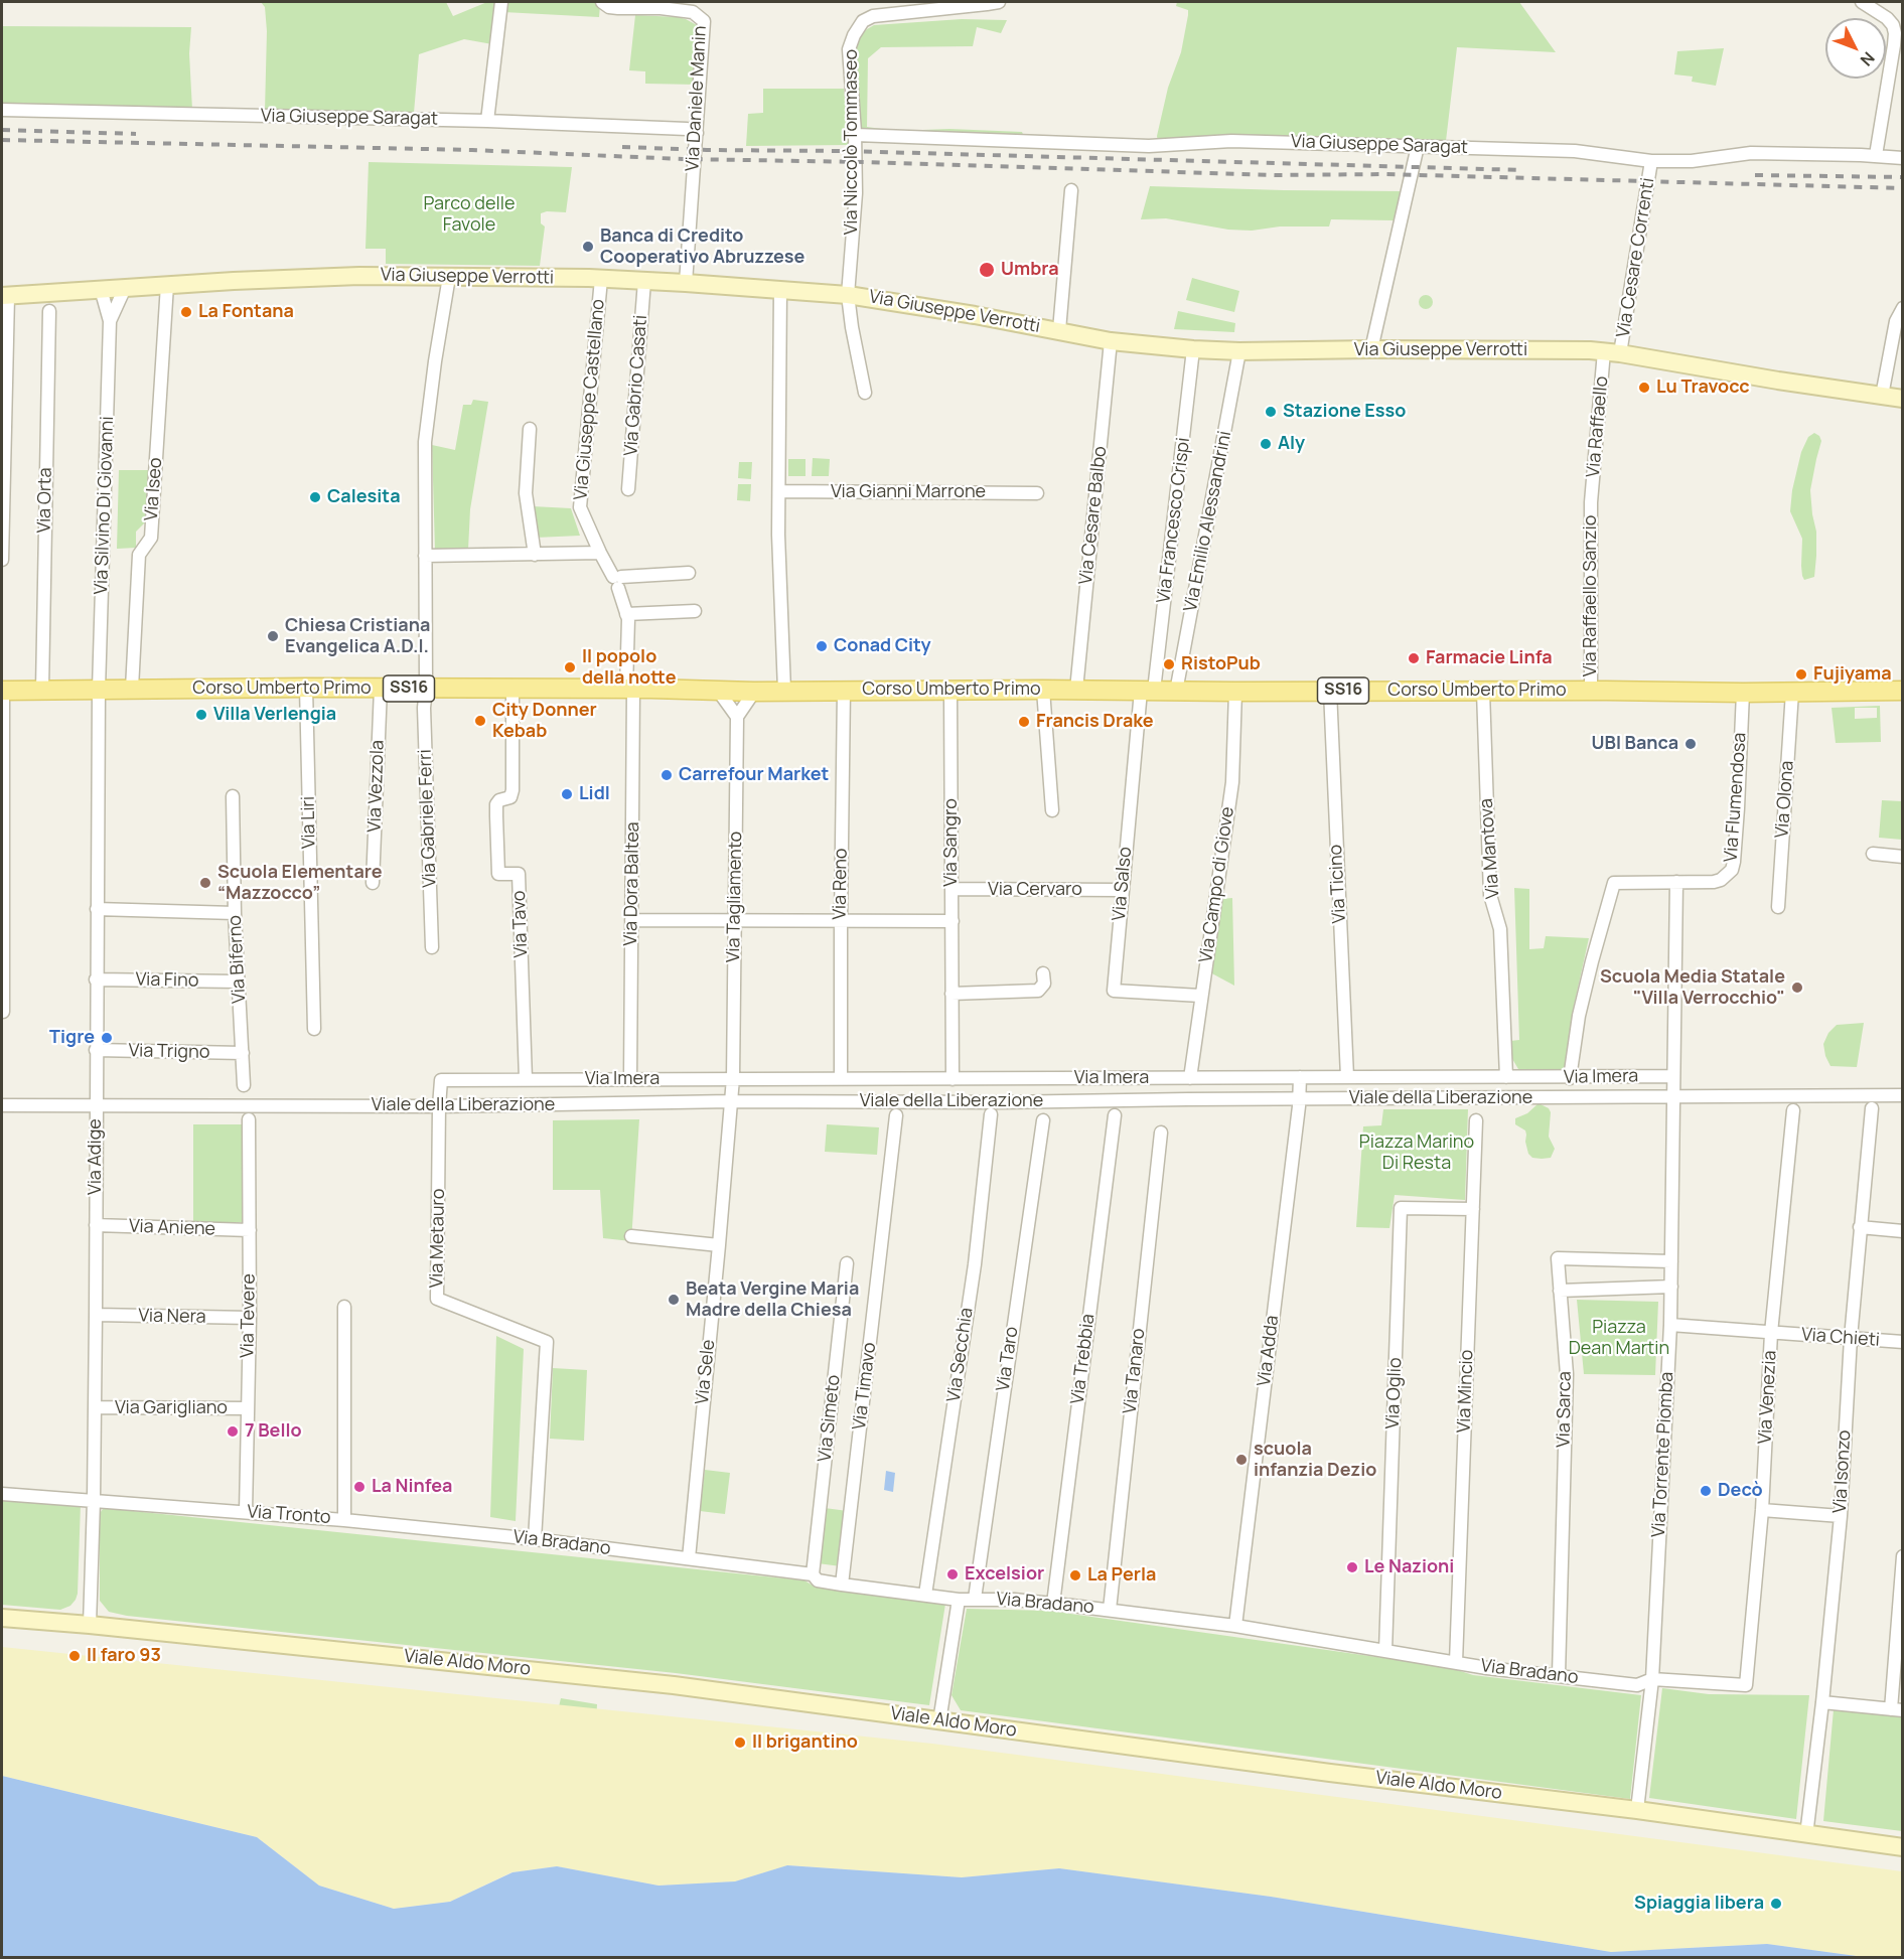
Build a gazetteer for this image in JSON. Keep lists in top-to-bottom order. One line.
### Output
{"streets":{"main road":["Corso Umberto Primo","SS16"],"street":["Via Daniele Manin","Via Giuseppe Saragat","Via Niccolò Tommaseo","Via Cesare Correnti","Via Giuseppe Verrotti","Via Gabrio Casati","Via Giuseppe Castellano","Via Raffaello","Via Iseo","Via Gianni Marrone","Via Orta","Via Silvino Di Giovanni","Via Cesare Balbo","Via Francesco Crispi","Via Emilio Alessandrini","Via Raffaello Sanzio","Via Vezzola","Via Flumendosa","Via Olona","Via Gabriele Ferri","Via Liri","Via Sangro","Via Mantova","Via Dora Baltea","Via Reno","Via Salso","Via Ticino","Via Campo di Giove","Via Cervaro","Via Tagliamento","Via Tavo","Via Biferno","Via Fino","Via Trigno","Via Imera","Viale della Liberazione","Via Adige","Via Aniene","Via Metauro","Via Tevere","Via Nera","Via Chieti","Via Adda","Via Secchia","Via Taro","Via Trebbia","Via Tanaro","Via Sele","Via Timavo","Via Mincio","Via Oglio","Via Venezia","Via Garigliano","Via Sarca","Via Simeto","Via Torrente Piomba","Via Isonzo","Via Tronto","Via Bradano","Viale Aldo Moro"]},"crossings":[["Via Daniele Manin","Via Giuseppe Saragat"],["Via Daniele Manin","Via Giuseppe Verrotti"],["Via Giuseppe Saragat","Via Niccolò Tommaseo"],["Via Giuseppe Saragat","Via Cesare Correnti"],["Via Niccolò Tommaseo","Via Giuseppe Verrotti"],["Via Cesare Correnti","Via Giuseppe Verrotti"],["Via Cesare Correnti","Via Raffaello"],["Via Giuseppe Verrotti","Via Gabrio Casati"],["Via Giuseppe Verrotti","Via Giuseppe Castellano"],["Via Giuseppe Verrotti","Via Raffaello"],["Via Giuseppe Verrotti","Via Iseo"],["Via Giuseppe Verrotti","Via Silvino Di Giovanni"],["Via Giuseppe Verrotti","Via Cesare Balbo"],["Via Giuseppe Verrotti","Via Francesco Crispi"],["Via Giuseppe Verrotti","Via Emilio Alessandrini"],["Via Giuseppe Verrotti","Via Gabriele Ferri"],["Via Giuseppe Castellano","Corso Umberto Primo"],["Via Giuseppe Castellano","Via Dora Baltea"],["Via Raffaello","Via Raffaello Sanzio"],["Via Iseo","Corso Umberto Primo"],["Via Orta","Corso Umberto Primo"],["Via Silvino Di Giovanni","Corso Umberto Primo"],["Via Silvino Di Giovanni","Via Adige"],["Via Cesare Balbo","Corso Umberto Primo"],["Via Francesco Crispi","Corso Umberto Primo"],["Via Francesco Crispi","Via Salso"],["Via Emilio Alessandrini","Corso Umberto Primo"],["Via Raffaello Sanzio","Corso Umberto Primo"],["Corso Umberto Primo","Via Vezzola"],["Corso Umberto Primo","Via Flumendosa"],["Corso Umberto Primo","Via Olona"],["Corso Umberto Primo","Via Gabriele Ferri"],["Corso Umberto Primo","Via Liri"],["Corso Umberto Primo","Via Sangro"],["Corso Umberto Primo","Via Mantova"],["Corso Umberto Primo","Via Dora Baltea"],["Corso Umberto Primo","Via Reno"],["Corso Umberto Primo","Via Salso"],["Corso Umberto Primo","Via Ticino"],["Corso Umberto Primo","Via Campo di Giove"],["Corso Umberto Primo","Via Tavo"],["Corso Umberto Primo","Via Adige"],["Via Flumendosa","Via Imera"],["Via Flumendosa","Via Torrente Piomba"],["Via Sangro","Via Cervaro"],["Via Sangro","Via Imera"],["Via Mantova","Via Imera"],["Via Dora Baltea","Via Imera"],["Via Reno","Via Imera"],["Via Salso","Via Campo di Giove"],["Via Ticino","Via Imera"],["Via Campo di Giove","Via Imera"],["Via Tagliamento","Via Imera"],["Via Tagliamento","Via Sele"],["Via Tavo","Via Imera"],["Via Biferno","Via Fino"],["Via Biferno","Via Trigno"],["Via Fino","Via Adige"],["Via Trigno","Via Adige"],["Via Imera","Via Metauro"],["Via Imera","Via Adda"],["Via Imera","Via Sele"],["Via Imera","Via Torrente Piomba"],["Viale della Liberazione","Via Adige"],["Viale della Liberazione","Via Metauro"],["Viale della Liberazione","Via Adda"],["Viale della Liberazione","Via Sele"],["Viale della Liberazione","Via Torrente Piomba"],["Via Adige","Via Aniene"],["Via Adige","Via Nera"],["Via Adige","Via Garigliano"],["Via Adige","Via Tronto"],["Via Adige","Viale Aldo Moro"],["Via Aniene","Via Tevere"],["Via Metauro","Via Bradano"],["Via Tevere","Via Nera"],["Via Tevere","Via Garigliano"],["Via Tevere","Via Tronto"],["Via Chieti","Via Venezia"],["Via Chieti","Via Torrente Piomba"],["Via Chieti","Via Isonzo"],["Via Adda","Via Bradano"],["Via Secchia","Via Bradano"],["Via Taro","Via Bradano"],["Via Trebbia","Via Bradano"],["Via Tanaro","Via Bradano"],["Via Sele","Via Bradano"],["Via Timavo","Via Bradano"],["Via Mincio","Via Oglio"],["Via Mincio","Via Bradano"],["Via Oglio","Via Bradano"],["Via Venezia","Via Bradano"],["Via Sarca","Via Torrente Piomba"],["Via Sarca","Via Bradano"],["Via Simeto","Via Bradano"],["Via Torrente Piomba","Via Bradano"],["Via Torrente Piomba","Viale Aldo Moro"],["Via Isonzo","Viale Aldo Moro"],["Via Tronto","Via Bradano"]],"parks":["Parco delle Favole","Piazza Marino Di Resta","Piazza Dean Martin"],"places":["Banca di Credito Cooperativo Abruzzese","Umbra","La Fontana","Lu Travocc","Stazione Esso","Aly","Calesita","Chiesa Cristiana Evangelica A.D.I.","Conad City","Farmacie Linfa","RistoPub","Il popolo della notte","Fujiyama","Villa Verlengia","City Donner Kebab","Francis Drake","UBI Banca","Carrefour Market","Lidl","Scuola Elementare “Mazzocco”","Scuola Media Statale \"Villa Verrocchio\"","Tigre","Beata Vergine Maria Madre della Chiesa","7 Bello","scuola infanzia Dezio","La Ninfea","Decò","Le Nazioni","Excelsior","La Perla","Il faro 93","Il brigantino","Spiaggia libera"],"north":"bottom right"}
